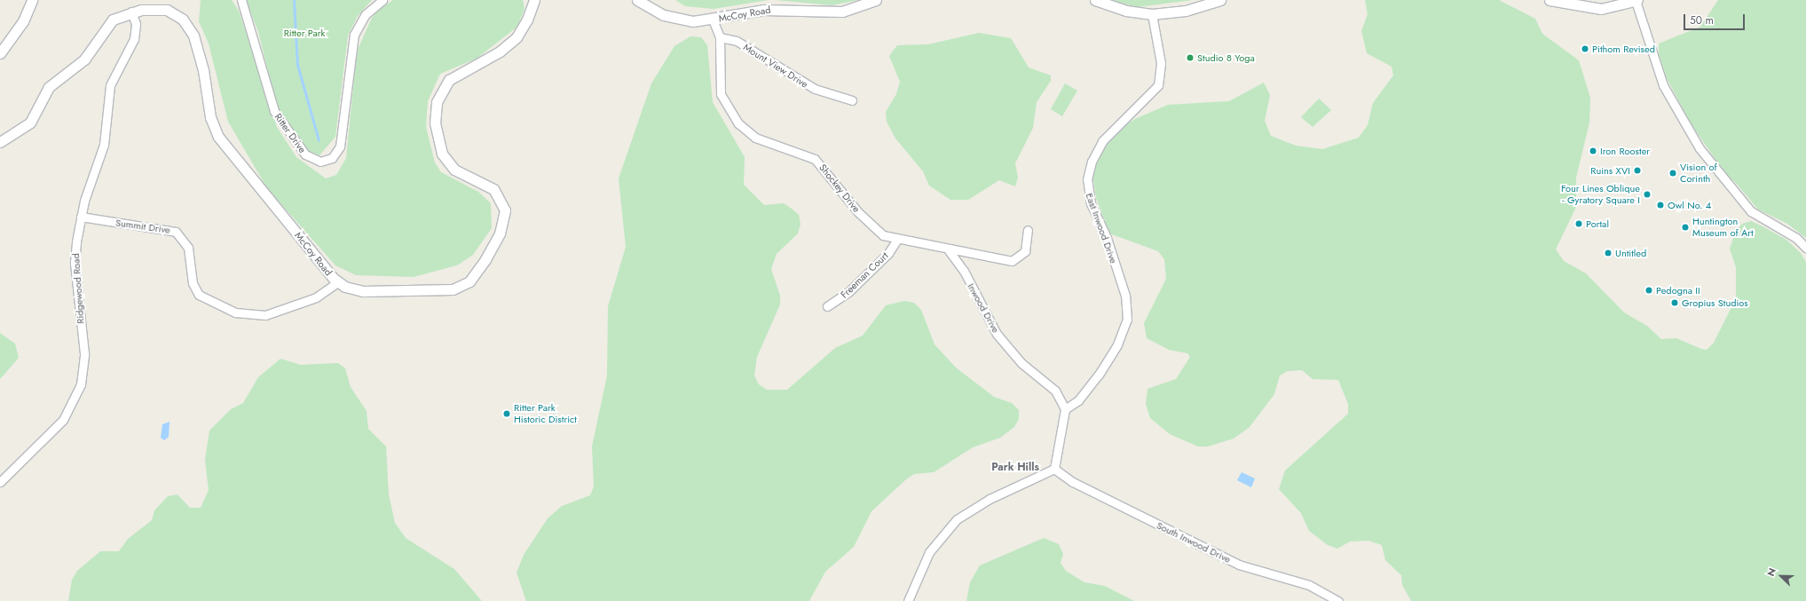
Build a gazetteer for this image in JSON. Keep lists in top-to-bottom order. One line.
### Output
{"streets":{"street":["McCoy Road","Mount View Drive","Ritter Drive","Shockey Drive","Summit Drive","East Inwood Drive","Freeman Court","Ridgewood Road","Inwood Drive","South Inwood Drive"]},"crossings":[["McCoy Road","Shockey Drive"],["McCoy Road","Summit Drive"],["McCoy Road","Ridgewood Road"],["Mount View Drive","Shockey Drive"],["Shockey Drive","Freeman Court"],["Shockey Drive","Inwood Drive"],["Summit Drive","Ridgewood Road"],["East Inwood Drive","Inwood Drive"]],"districts":["Park Hills"],"parks":["Ritter Park"],"places":["Pithom Revised","Studio 8 Yoga","Iron Rooster","Ruins XVI","Vision of Corinth","Four Lines Oblique - Gyratory Square I","Owl No. 4","Portal","Huntington Museum of Art","Untitled","Pedogna II","Gropius Studios","Ritter Park Historic District"],"scale_bar":"50 m","north":"top left"}
